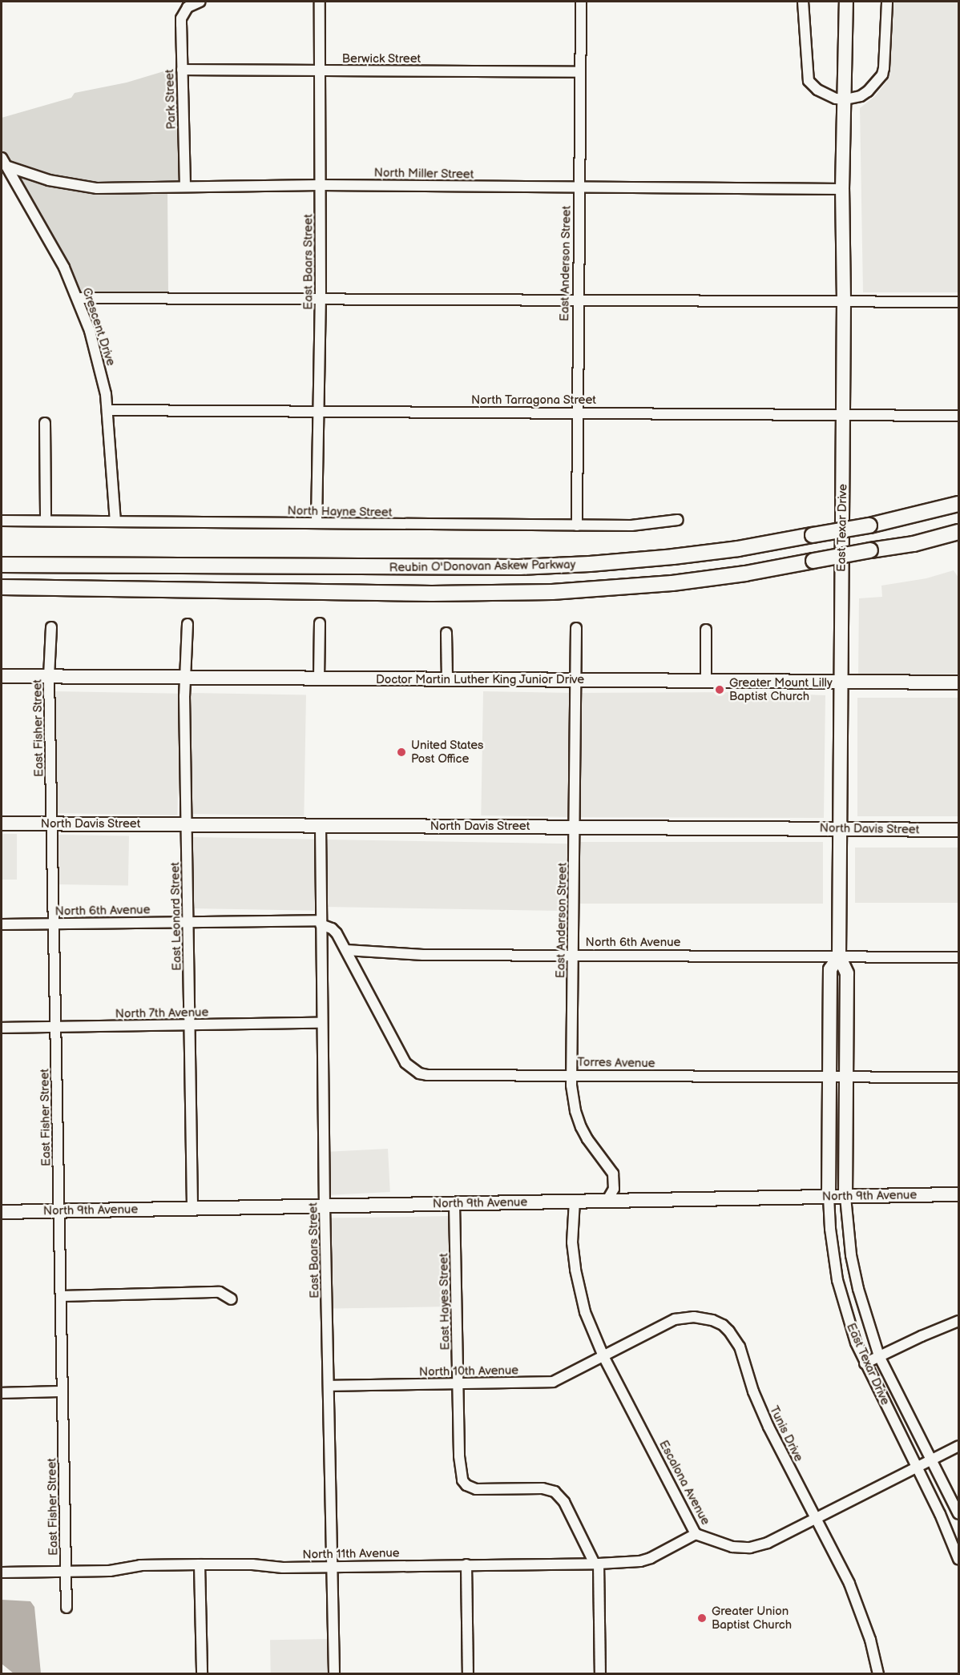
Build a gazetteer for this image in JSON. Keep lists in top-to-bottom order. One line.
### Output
{"streets":{"highway":["Reubin O'Donovan Askew Parkway"],"main road":["East Texar Drive","Doctor Martin Luther King Junior Drive","North Davis Street","North 9th Avenue"],"street":["Berwick Street","Park Street","North Miller Street","East Baars Street","East Anderson Street","Crescent Drive","North Tarragona Street","North Hayne Street","East Fisher Street","North 6th Avenue","East Leonard Street","North 7th Avenue","Torres Avenue","East Hayes Street","North 10th Avenue","Tunis Drive","Escalona Avenue","North 11th Avenue"]},"crossings":[["Berwick Street","Park Street"],["Berwick Street","East Baars Street"],["Berwick Street","East Anderson Street"],["Park Street","North Miller Street"],["North Miller Street","East Baars Street"],["North Miller Street","East Anderson Street"],["North Miller Street","Crescent Drive"],["North Miller Street","East Texar Drive"],["East Baars Street","North Tarragona Street"],["East Baars Street","North Hayne Street"],["East Baars Street","North Davis Street"],["East Baars Street","North 6th Avenue"],["East Baars Street","North 7th Avenue"],["East Baars Street","North 9th Avenue"],["East Baars Street","North 10th Avenue"],["East Baars Street","North 11th Avenue"],["East Anderson Street","North Tarragona Street"],["East Anderson Street","North Hayne Street"],["East Anderson Street","Doctor Martin Luther King Junior Drive"],["East Anderson Street","North Davis Street"],["East Anderson Street","North 6th Avenue"],["East Anderson Street","Torres Avenue"],["East Anderson Street","North 9th Avenue"],["Crescent Drive","North Tarragona Street"],["Crescent Drive","North Hayne Street"],["North Tarragona Street","East Texar Drive"],["East Texar Drive","Doctor Martin Luther King Junior Drive"],["East Texar Drive","North Davis Street"],["East Texar Drive","North 6th Avenue"],["East Texar Drive","Torres Avenue"],["East Texar Drive","North 9th Avenue"],["East Texar Drive","Escalona Avenue"],["Doctor Martin Luther King Junior Drive","East Fisher Street"],["Doctor Martin Luther King Junior Drive","East Leonard Street"],["East Fisher Street","North Davis Street"],["East Fisher Street","North 6th Avenue"],["East Fisher Street","North 7th Avenue"],["East Fisher Street","North 9th Avenue"],["East Fisher Street","North 11th Avenue"],["North Davis Street","East Leonard Street"],["North 6th Avenue","East Leonard Street"],["North 6th Avenue","Torres Avenue"],["East Leonard Street","North 7th Avenue"],["East Leonard Street","North 9th Avenue"],["North 9th Avenue","East Hayes Street"],["North 9th Avenue","Escalona Avenue"],["East Hayes Street","North 10th Avenue"],["East Hayes Street","North 11th Avenue"],["North 10th Avenue","Tunis Drive"],["North 10th Avenue","Escalona Avenue"],["Tunis Drive","Escalona Avenue"],["Escalona Avenue","North 11th Avenue"]],"places":["Greater Mount Lilly Baptist Church","United States Post Office","Greater Union Baptist Church"]}
